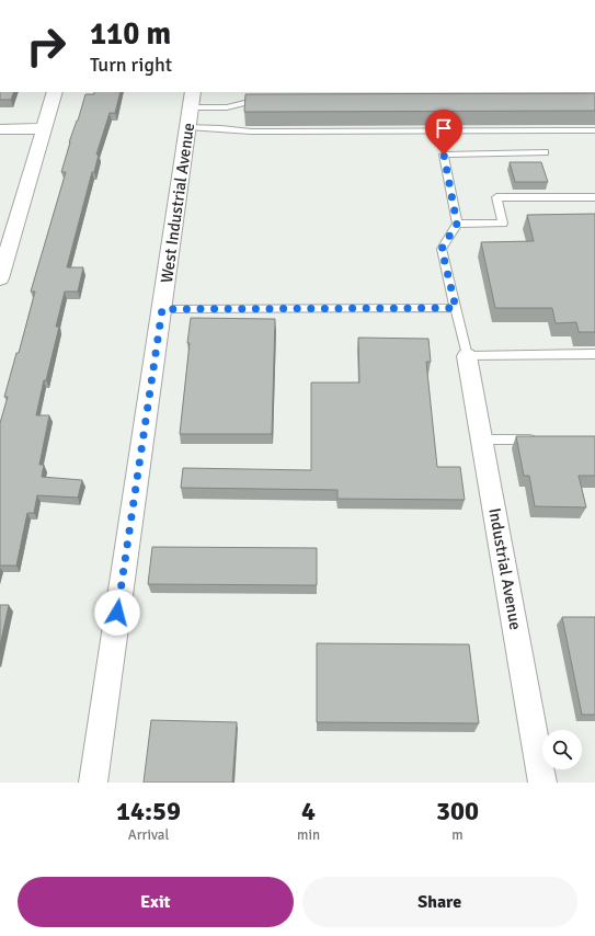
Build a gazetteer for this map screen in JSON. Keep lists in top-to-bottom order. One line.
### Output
{"streets":{"street":["West Industrial Avenue","Industrial Avenue"]},"page":{"turn":["110 m","Turn right"],"eta":["14:59","Arrival","4","min","300","m"],"buttons":["Exit","Share"]}}
